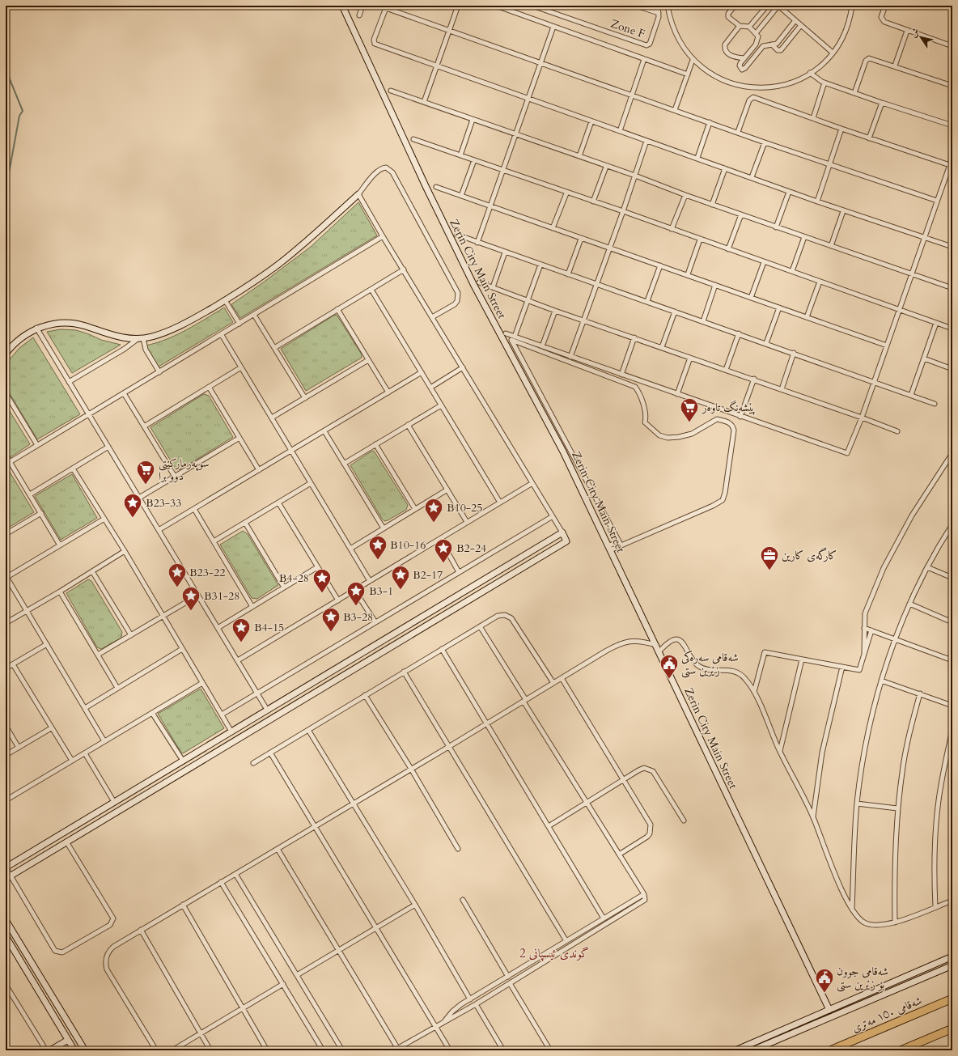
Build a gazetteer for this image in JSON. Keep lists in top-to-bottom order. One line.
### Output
{"streets":{"highway":["شەقامی ١٥٠ مەتری"],"street":["Zone F","Zerin City Main Street"]},"districts":["گوندی ئیسپانی 2"],"places":{"supermarket":["پێشەنگ تاوەر","سوپەرمارکێتی دوو برا"],"place":["B23-33","B10-25","B10-16","B2-24","B23-22","B2-17","B4-28","B3-1","B31-28","B3-28","B4-15"],"office":["کارگەی کارین"],"public building":["شەقامی سەرەکی زێرین ستی","شەقامی جوون بۆ زێرین ستی"]},"north":"top left"}
